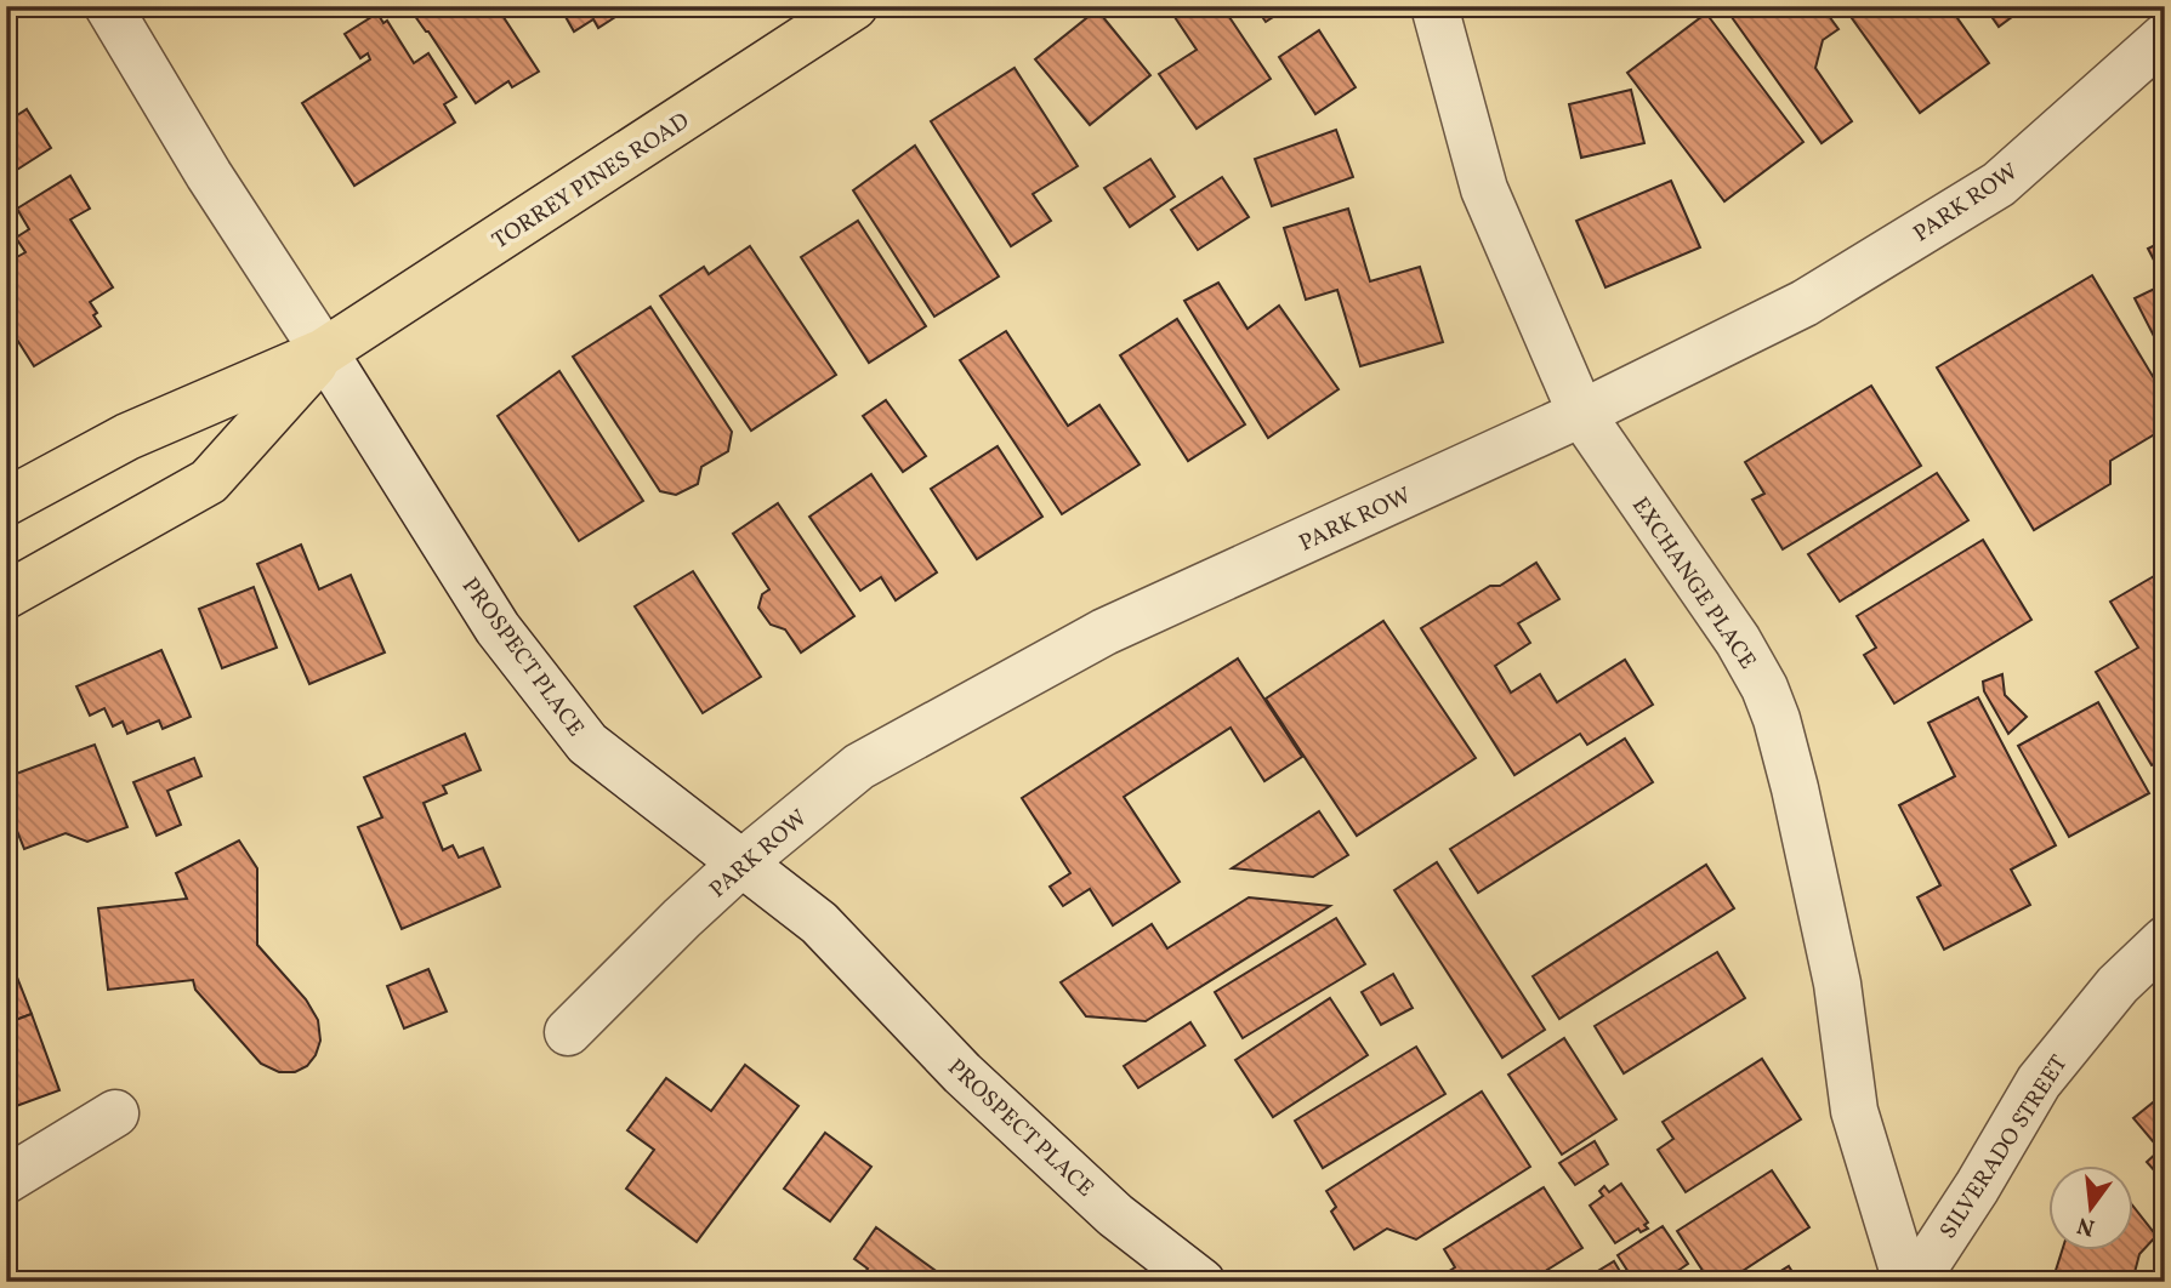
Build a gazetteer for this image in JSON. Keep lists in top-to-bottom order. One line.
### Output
{"streets":{"main road":["TORREY PINES ROAD"],"street":["PARK ROW","EXCHANGE PLACE","PROSPECT PLACE","SILVERADO STREET"]},"crossings":[["TORREY PINES ROAD","PROSPECT PLACE"],["PARK ROW","EXCHANGE PLACE"],["PARK ROW","PROSPECT PLACE"]],"north":"bottom"}
